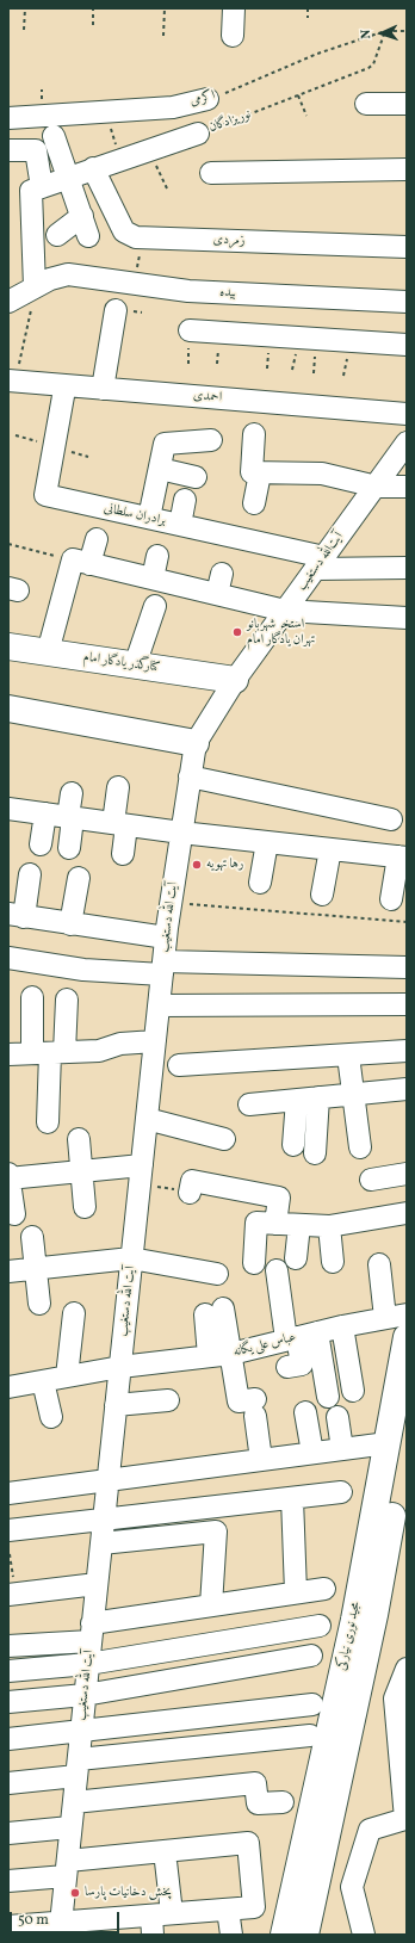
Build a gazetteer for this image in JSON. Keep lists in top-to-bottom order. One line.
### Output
{"streets":{"main road":["کنارگذر یادگار امام","مجید نوری نیارکی"],"street":["اکرمی","نوریزادگان","زمردی","بیده","احمدی","برادران سلطانی","آیت‌الله دستغیب","آیت الله دستغیب","عباس علی یگانه"]},"crossings":[["اکرمی","نوریزادگان"],["نوریزادگان","زمردی"],["برادران سلطانی","آیت‌الله دستغیب"],["آیت‌الله دستغیب","کنارگذر یادگار امام"],["آیت‌الله دستغیب","آیت الله دستغیب"],["کنارگذر یادگار امام","آیت الله دستغیب"],["آیت الله دستغیب","عباس علی یگانه"]],"places":["استخر شهربانو تهران یادگار امام","رها تهویه","پخش دخانیات پارسا"],"scale_bar":"50 m","north":"left"}
